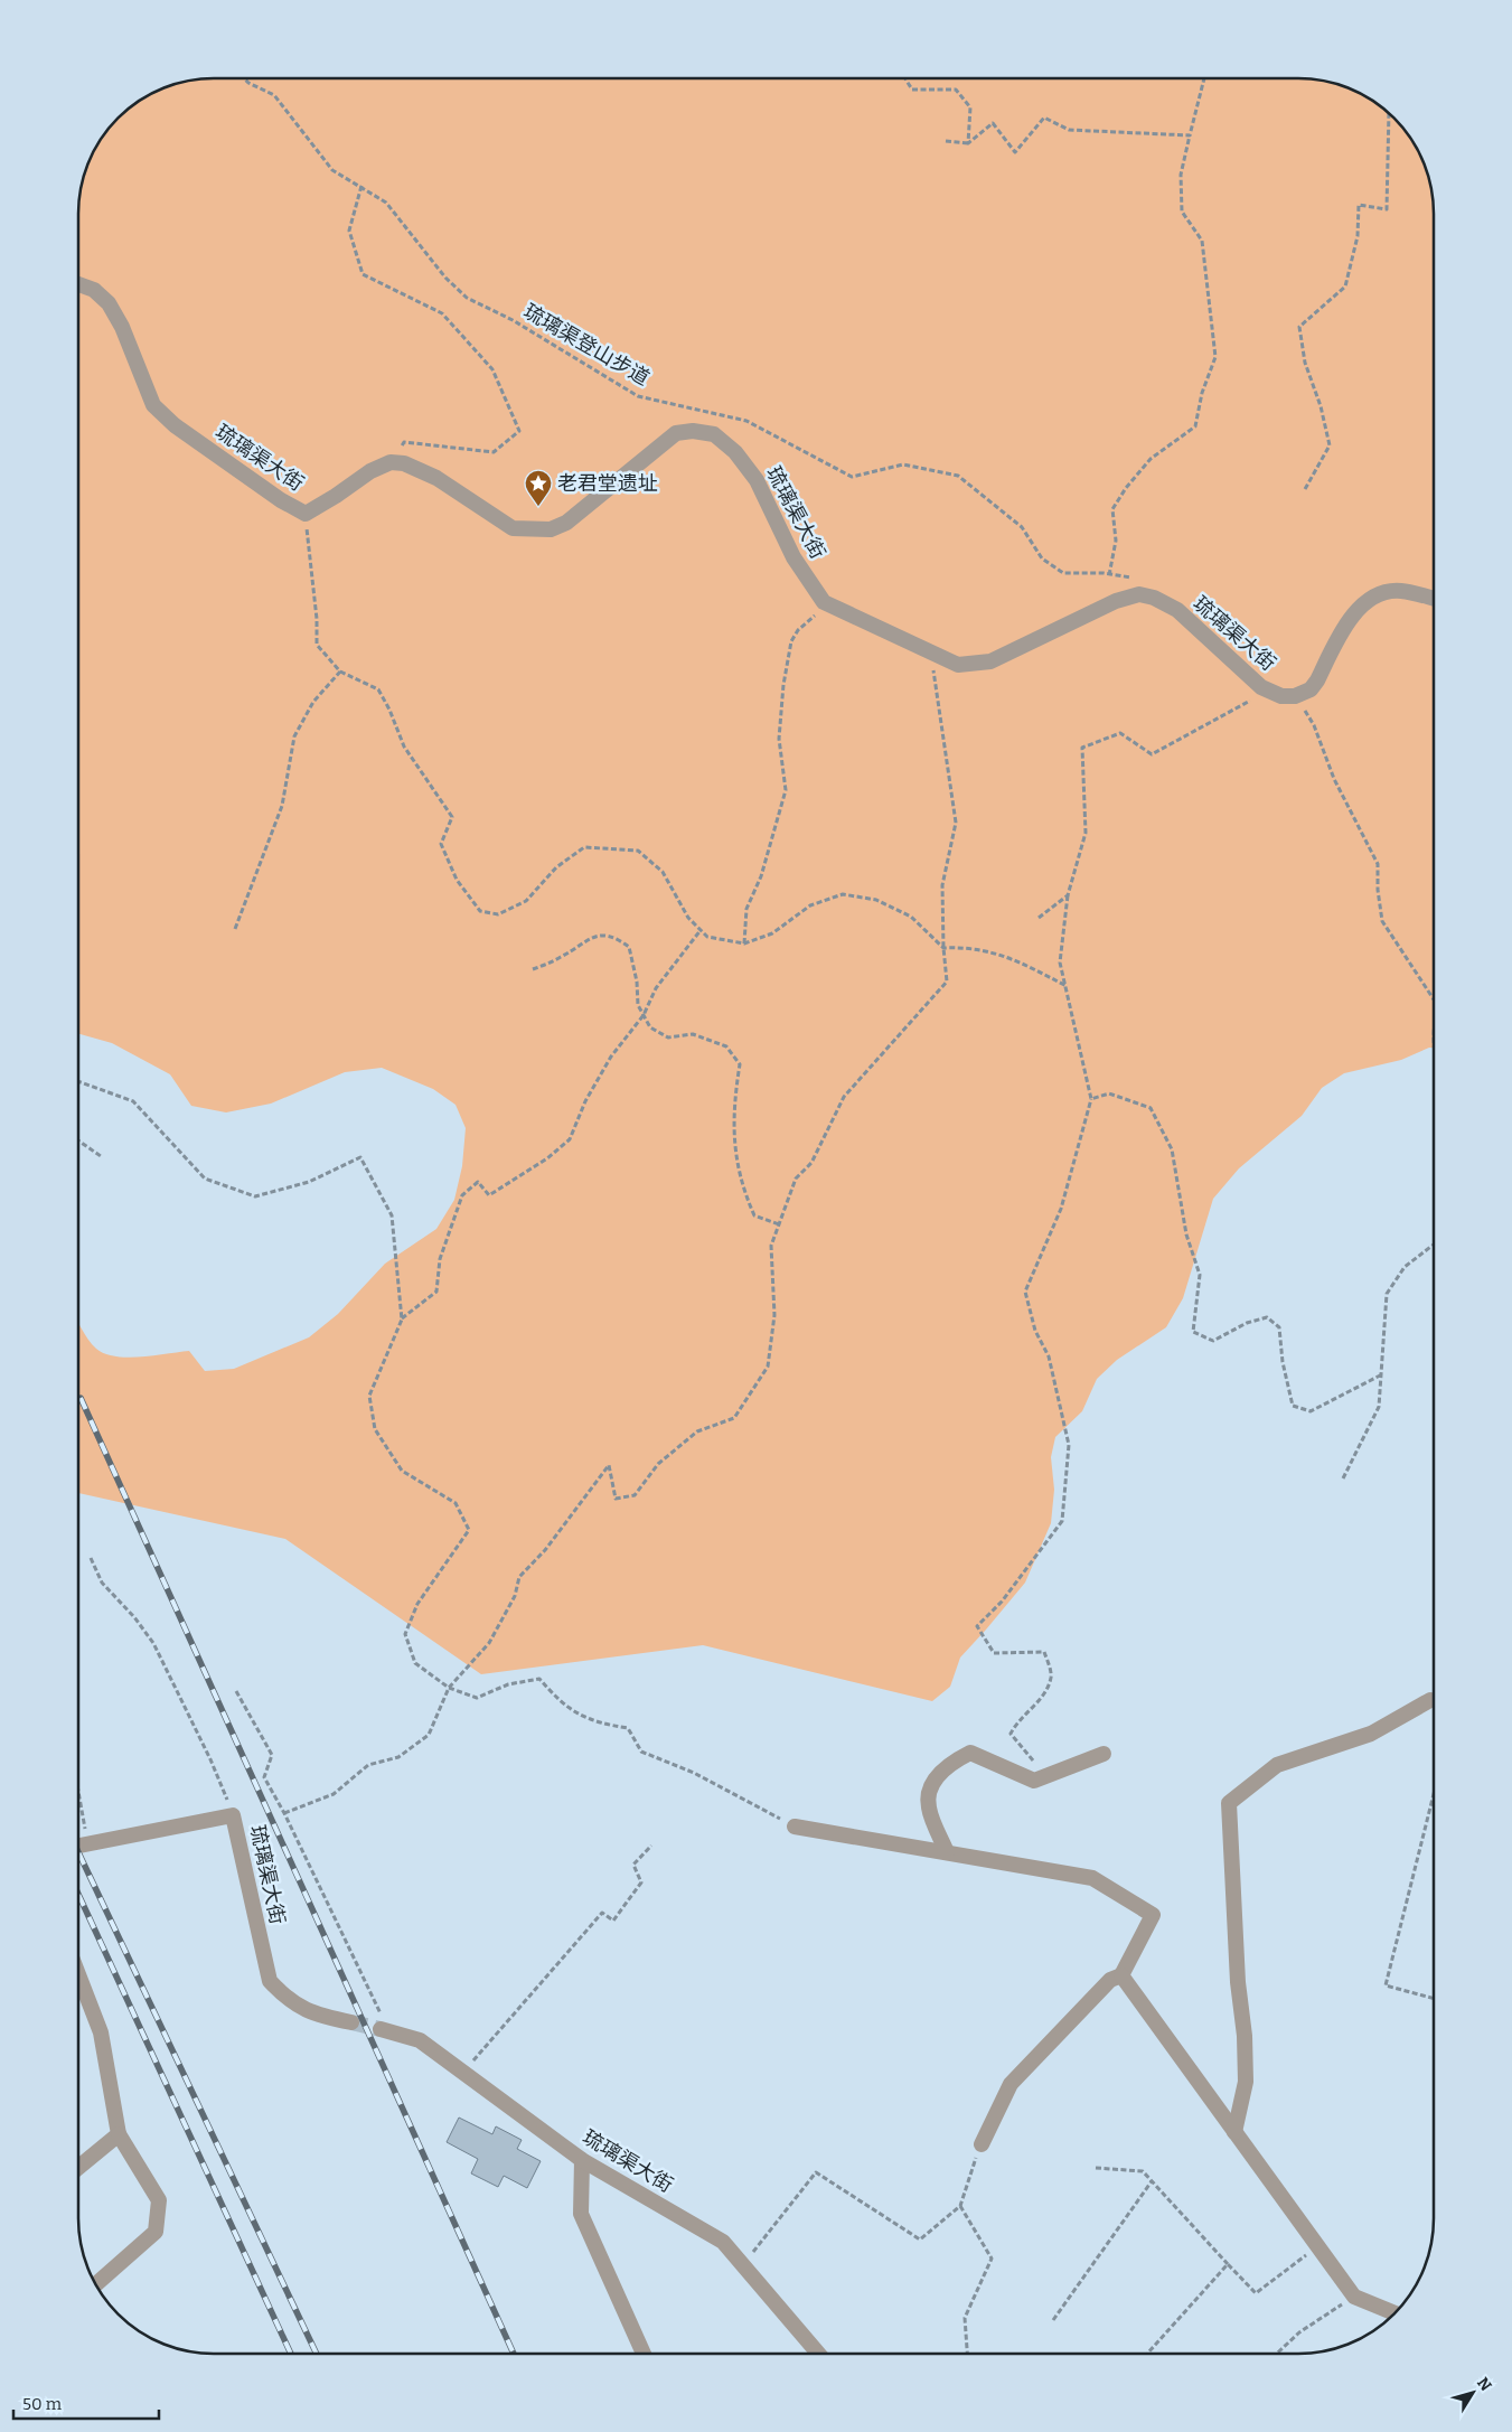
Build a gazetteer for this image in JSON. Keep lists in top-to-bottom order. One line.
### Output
{"streets":{"street":["琉璃渠大街"],"path":["琉璃渠登山步道"]},"crossings":[["琉璃渠登山步道","琉璃渠大街"]],"places":{"place":["老君堂遗址"]},"scale_bar":"50 m","north":"top right"}
